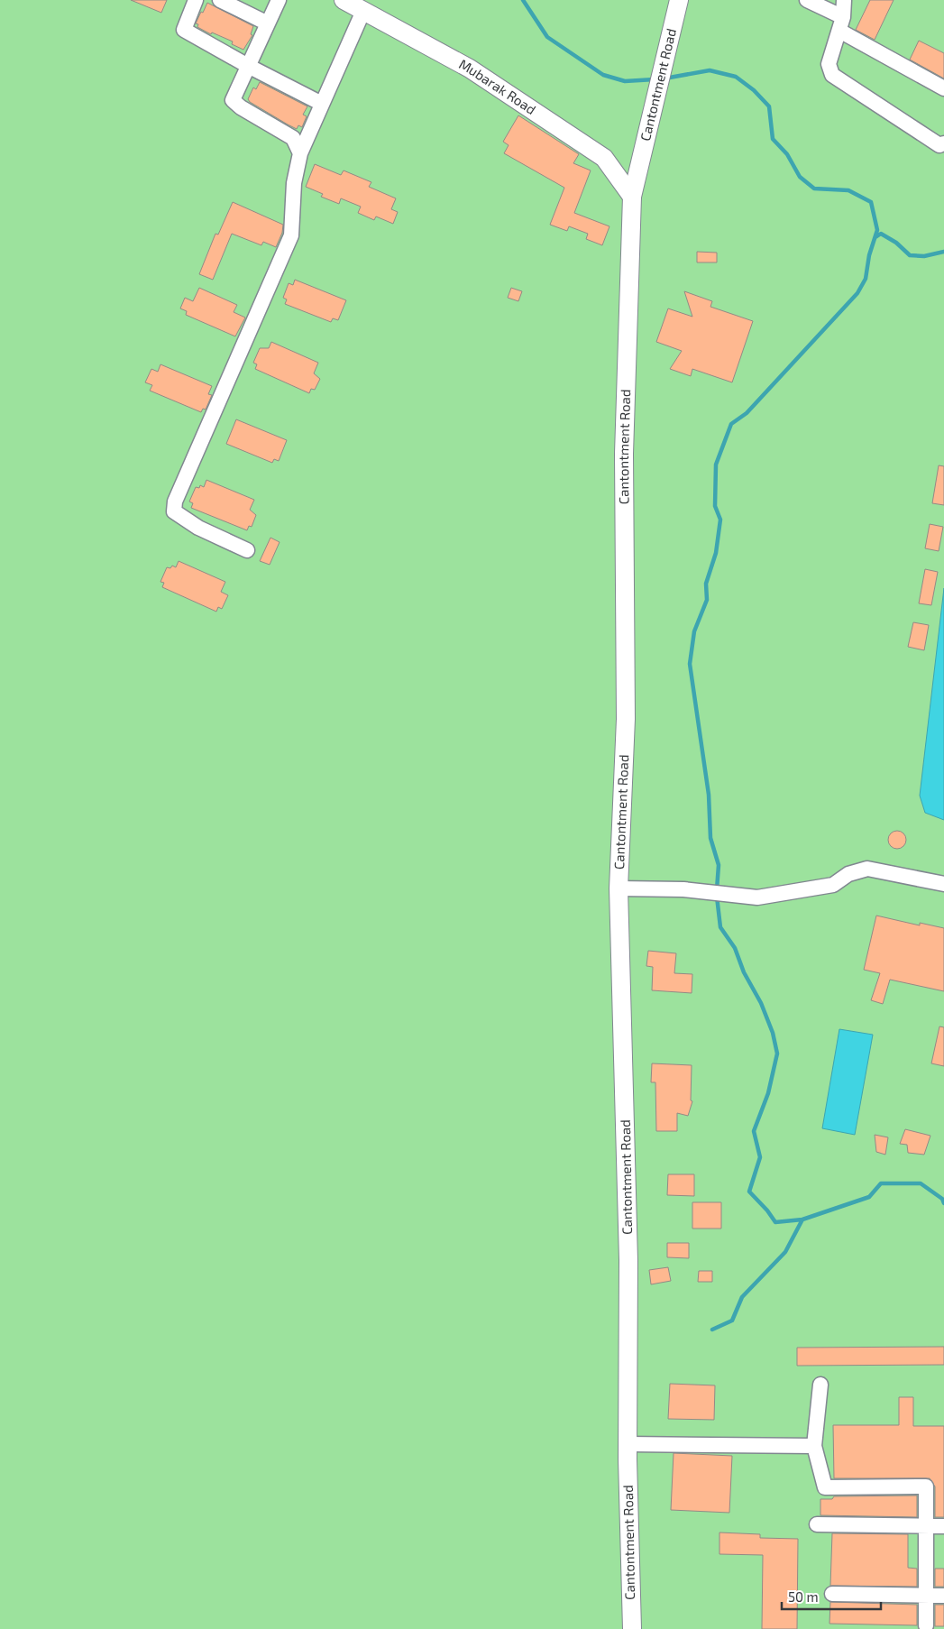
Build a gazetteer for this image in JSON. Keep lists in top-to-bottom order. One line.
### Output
{"streets":{"street":["Cantontment Road","Mubarak Road"]},"crossings":[["Cantontment Road","Mubarak Road"]],"scale_bar":"50 m"}
